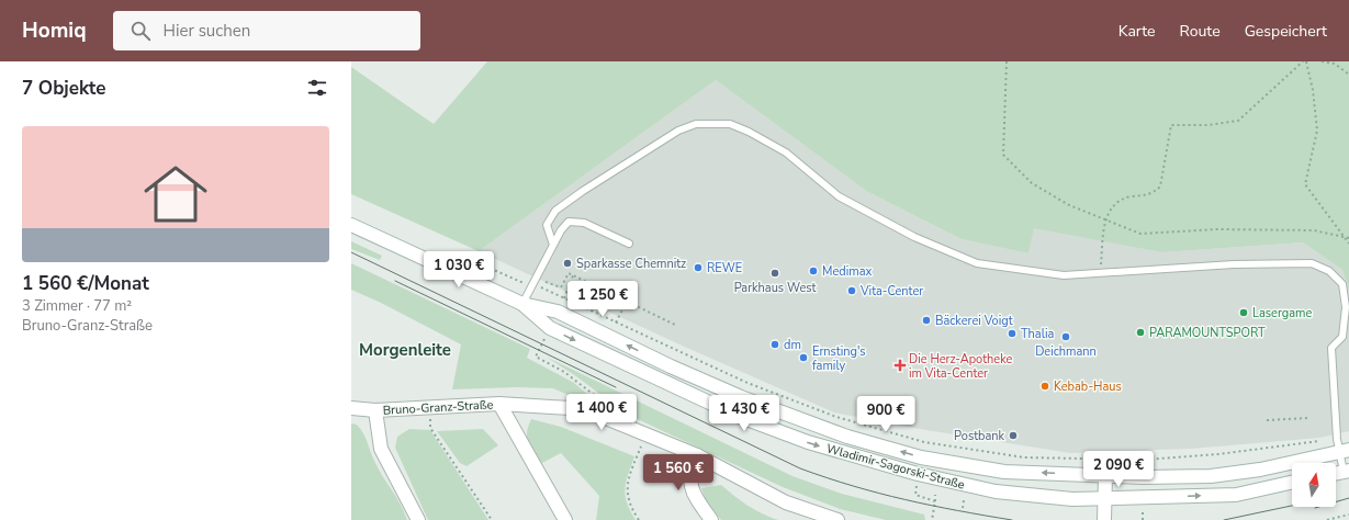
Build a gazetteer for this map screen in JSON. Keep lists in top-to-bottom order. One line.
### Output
{"streets":{"main road":["Bruno-Granz-Straße","Wladimir-Sagorski-Straße"]},"districts":["Morgenleite"],"places":{"other":["Sparkasse Chemnitz","REWE","Medimax","Parkhaus West","Vita-Center","Lasergame","Bäckerei Voigt","PARAMOUNTSPORT","Thalia","Deichmann","dm","Ernsting's family","Kebab-Haus","Postbank"],"health":["Die Herz-Apotheke im Vita-Center"]},"north":"top","page":{"header":"Homiq","search":"Hier suchen","nav":["Karte","Route","Gespeichert"],"heading":"7 Objekte","list":[{"name":"1 560 €/Monat","note":"3 Zimmer · 77 m² · Bruno-Granz-Straße"}],"price":["1 030 €","1 250 €","1 400 €","1 430 €","900 €","2 090 €","1 560 €"]}}
